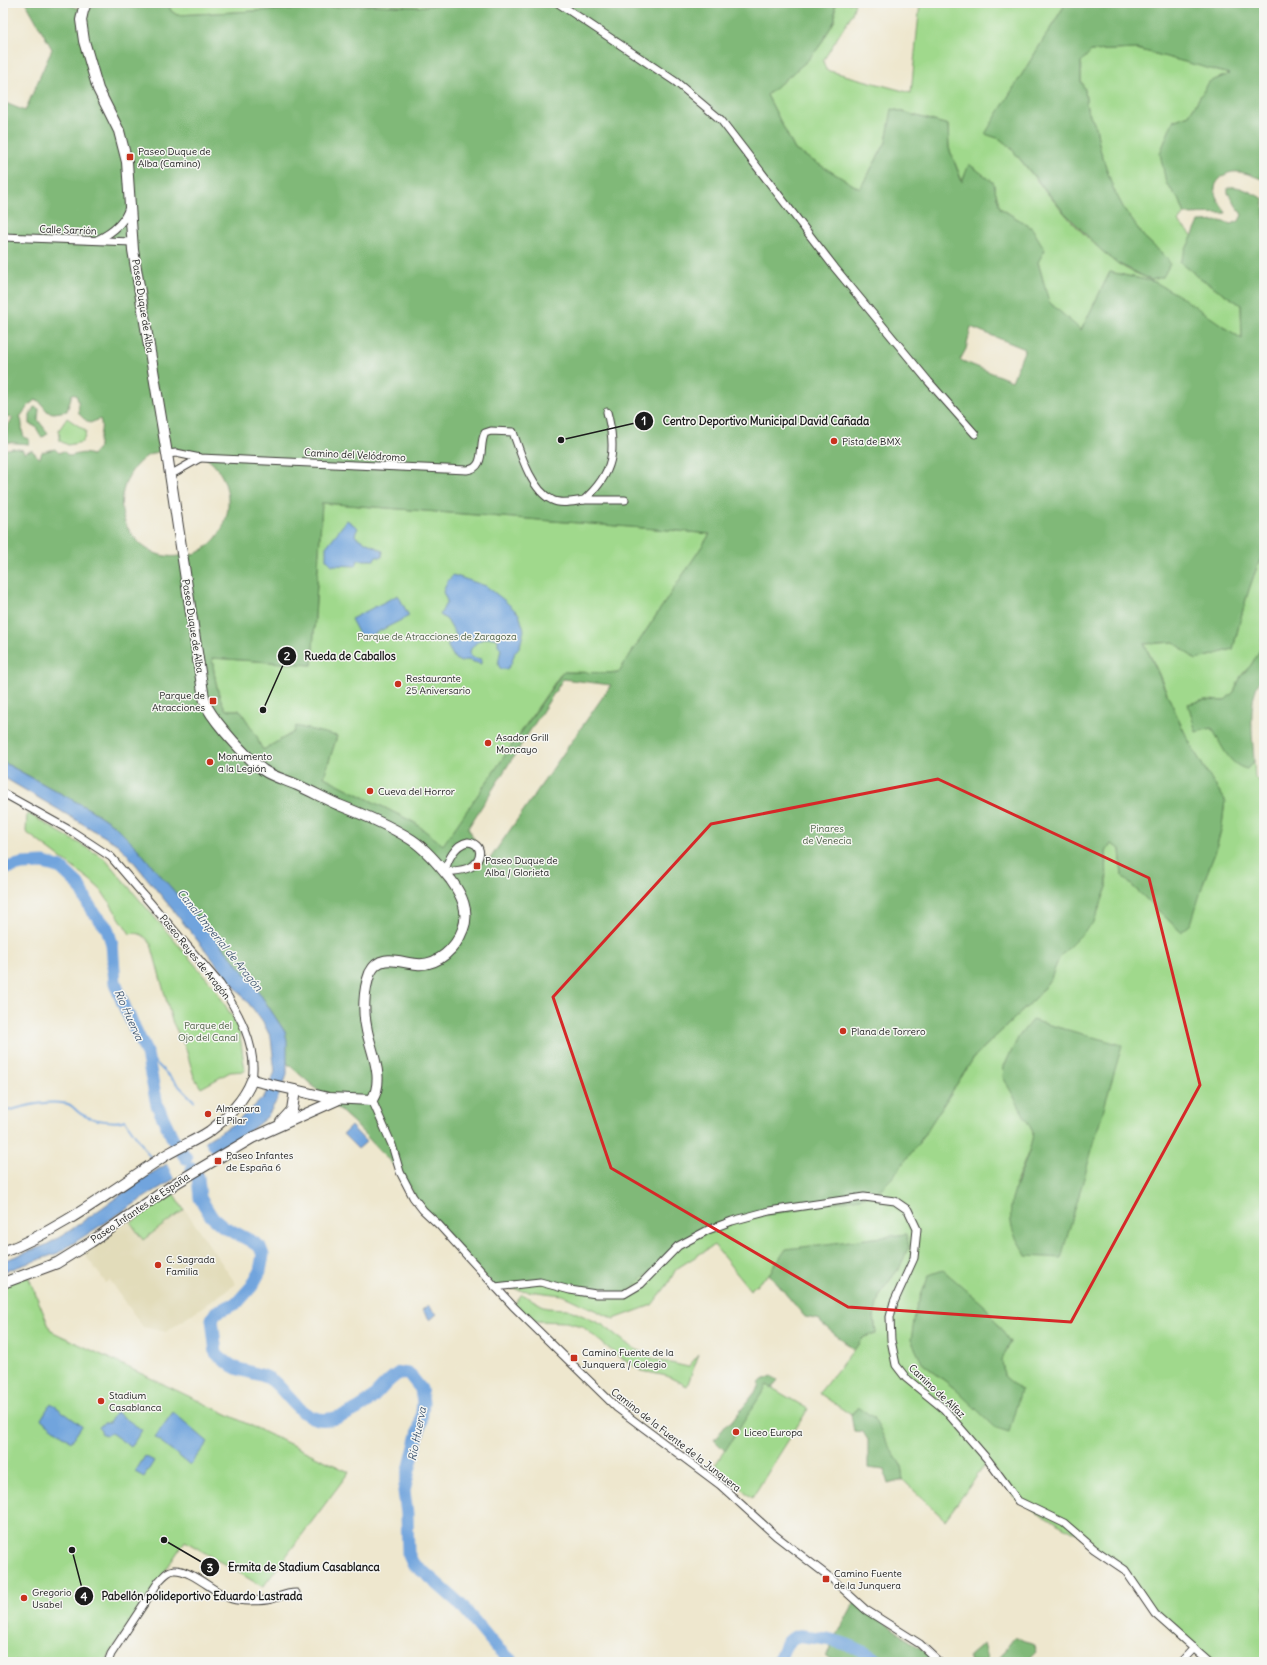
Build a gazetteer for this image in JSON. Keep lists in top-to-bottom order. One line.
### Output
{"streets":{"street":["Calle Sarrión","Paseo Duque de Alba","Camino del Velódromo","Paseo Reyes de Aragón","Paseo Infantes de España","Camino de Alfaz","Camino de la Fuente de la Junquera"]},"crossings":[["Calle Sarrión","Paseo Duque de Alba"],["Paseo Duque de Alba","Camino del Velódromo"],["Paseo Duque de Alba","Paseo Infantes de España"],["Paseo Duque de Alba","Camino de la Fuente de la Junquera"],["Paseo Reyes de Aragón","Paseo Infantes de España"],["Paseo Infantes de España","Camino de la Fuente de la Junquera"],["Camino de Alfaz","Camino de la Fuente de la Junquera"]],"water":["Canal Imperial de Aragón","Río Huerva"],"parks":["Parque de Atracciones de Zaragoza","Pinares de Venecia","Parque del Ojo del Canal"],"places":{"transit":["Paseo Duque de Alba (Camino)","Parque de Atracciones","Paseo Duque de Alba / Glorieta","Paseo Infantes de España 6","Camino Fuente de la Junquera / Colegio","Camino Fuente de la Junquera"],"other":["Centro Deportivo Municipal David Cañada","Pista de BMX","Restaurante 25 Aniversario","Rueda de Caballos","Asador Grill Moncayo","Monumento a la Legión","Cueva del Horror","Plana de Torrero","Almenara El Pilar","C. Sagrada Familia","Stadium Casablanca","Liceo Europa","Ermita de Stadium Casablanca","Pabellón polideportivo Eduardo Lastrada","Gregorio Usabel"]}}
